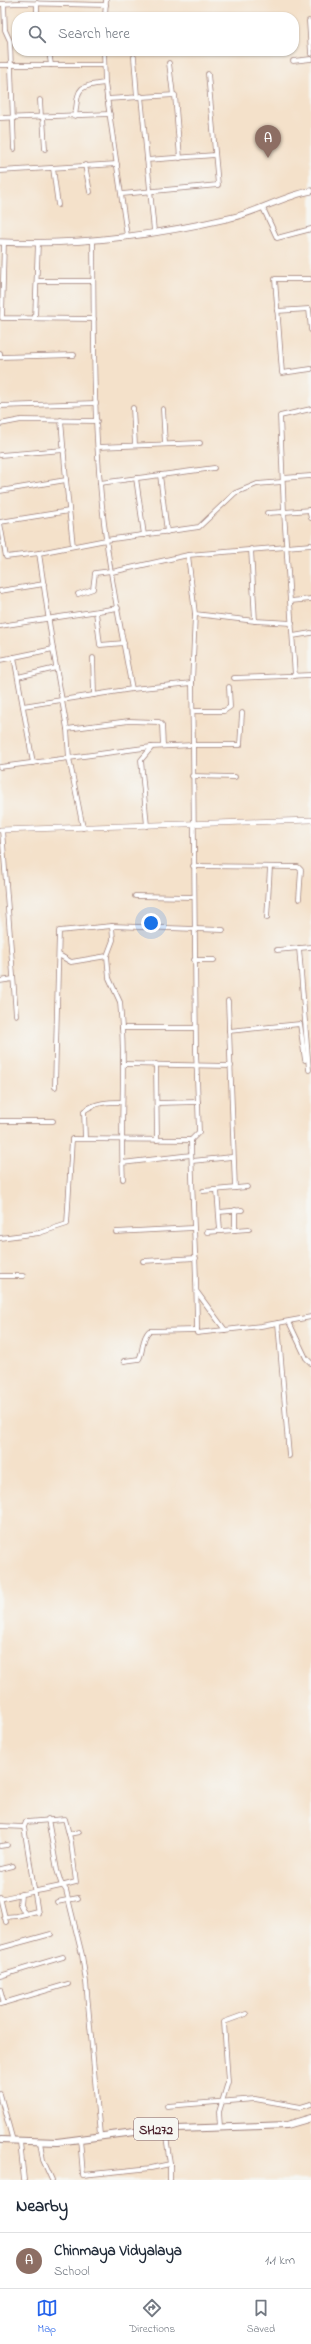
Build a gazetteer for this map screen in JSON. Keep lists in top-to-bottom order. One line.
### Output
{"streets":{"main road":["SH272"]},"page":{"search":"Search here","pins":"A","heading":"Nearby","list":[{"mark":"A","name":"Chinmaya Vidyalaya","note":"School","value":"1.1 km"}],"nav":["Map","Directions","Saved"]}}
